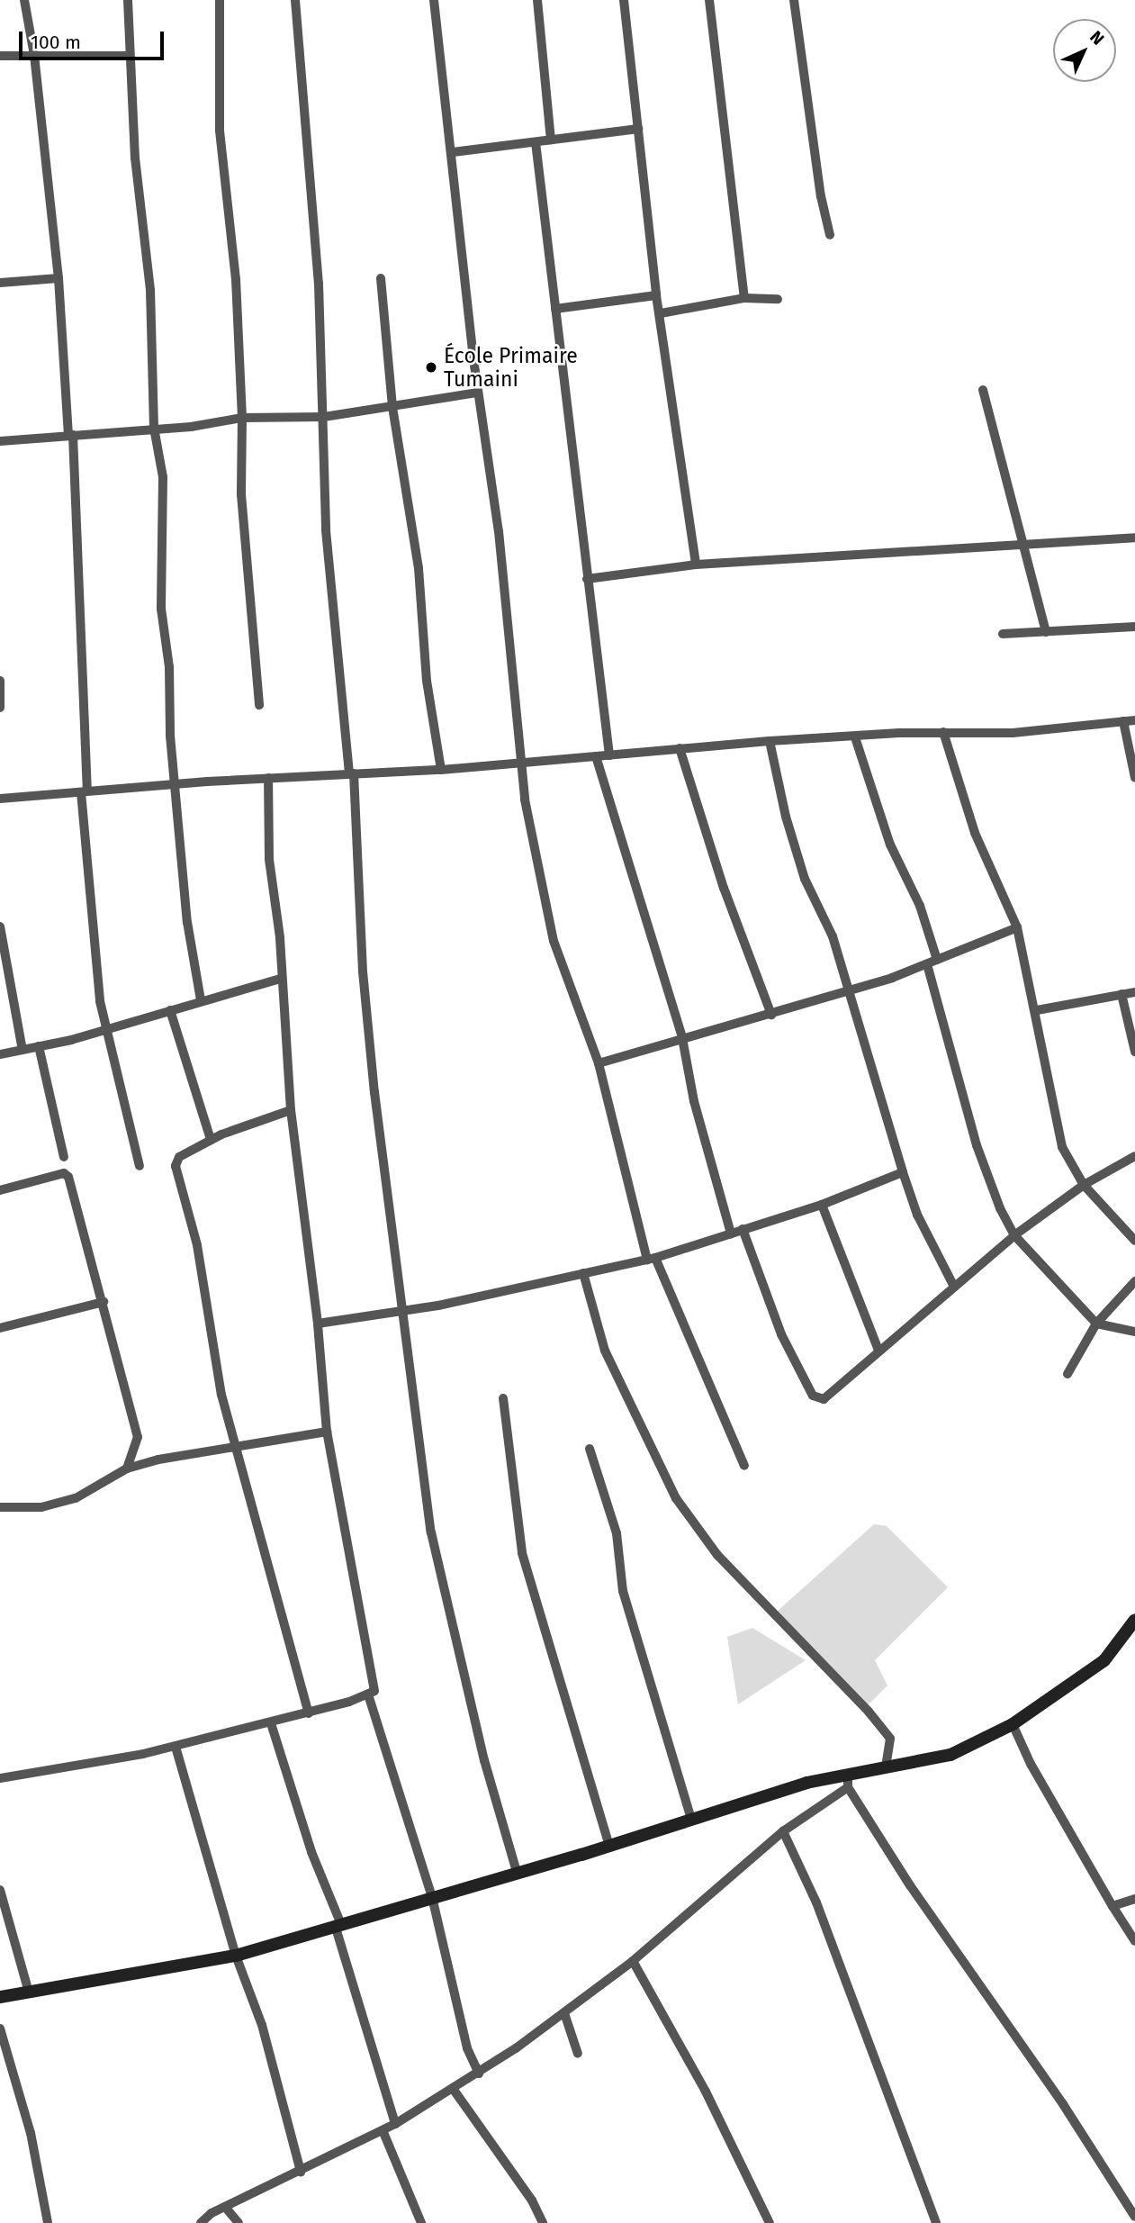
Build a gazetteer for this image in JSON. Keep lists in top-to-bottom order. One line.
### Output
{"places":["École Primaire Tumaini"],"scale_bar":"100 m","north":"top right"}
